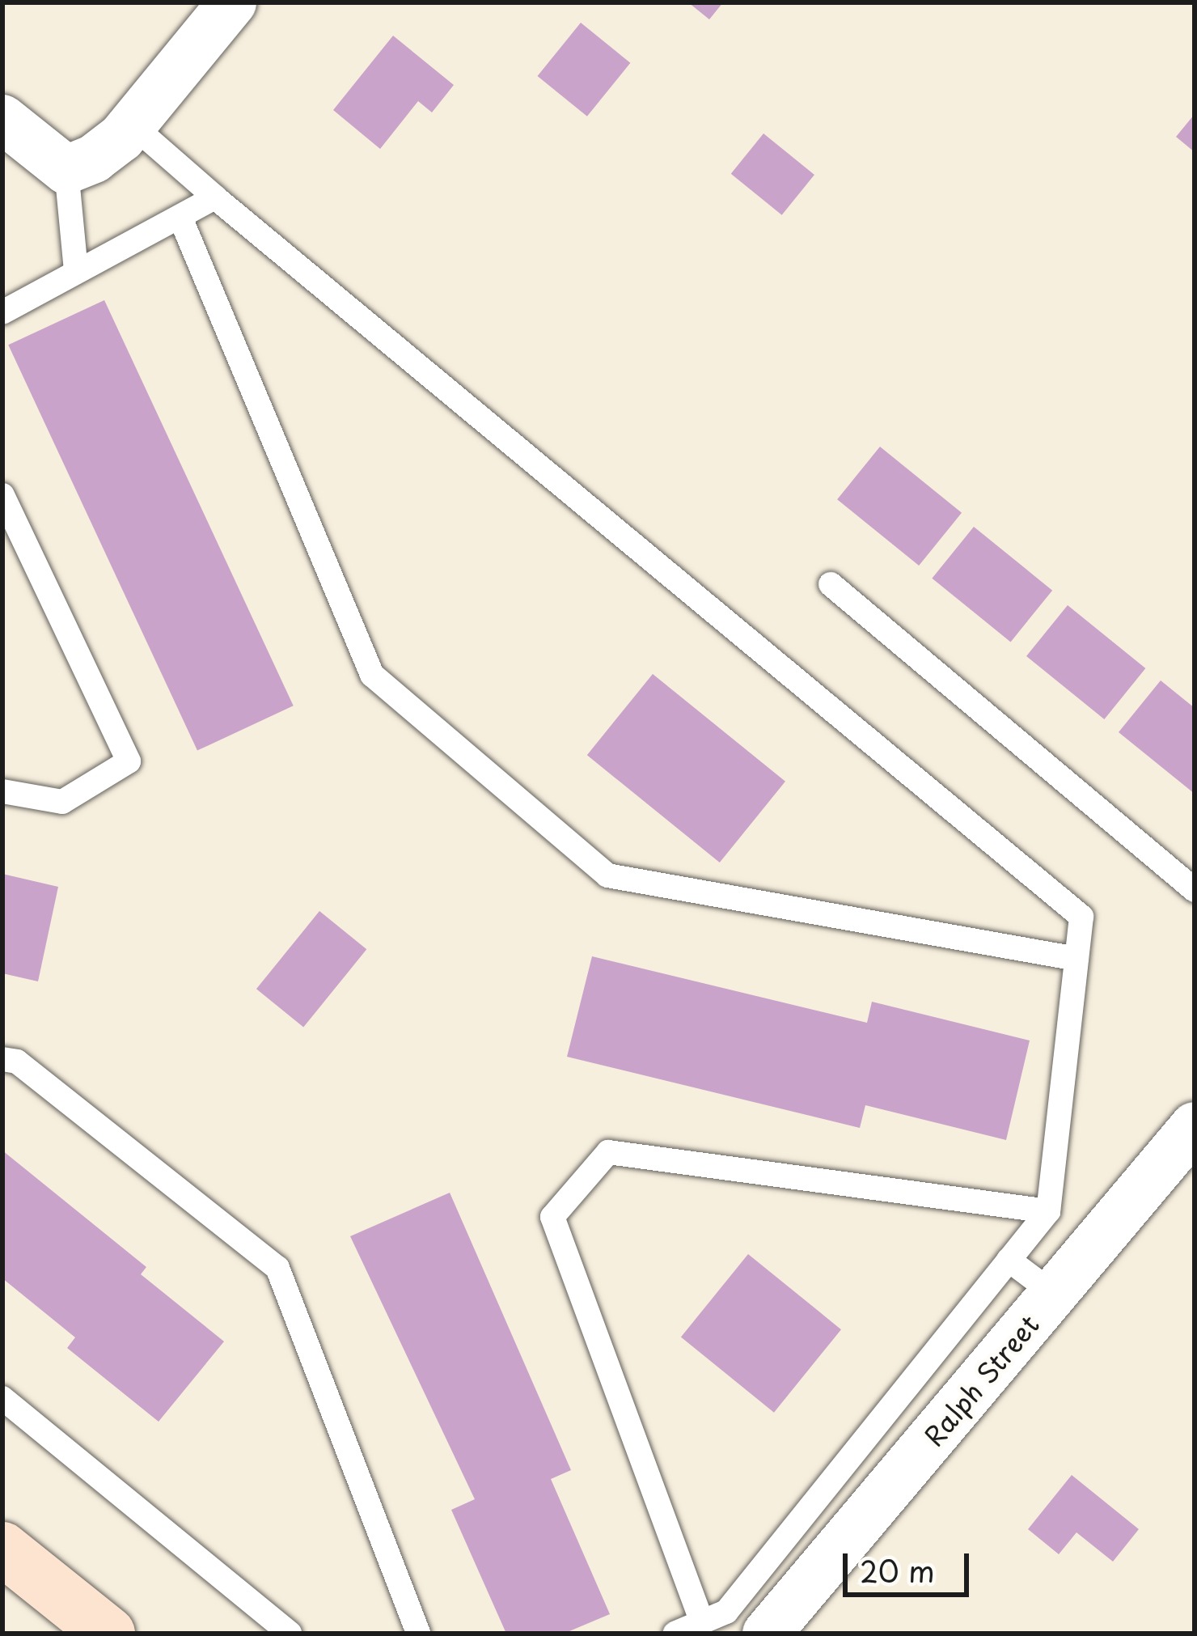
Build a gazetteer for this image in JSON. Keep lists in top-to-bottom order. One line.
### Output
{"streets":{"street":["Ralph Street"]},"scale_bar":"20 m"}
